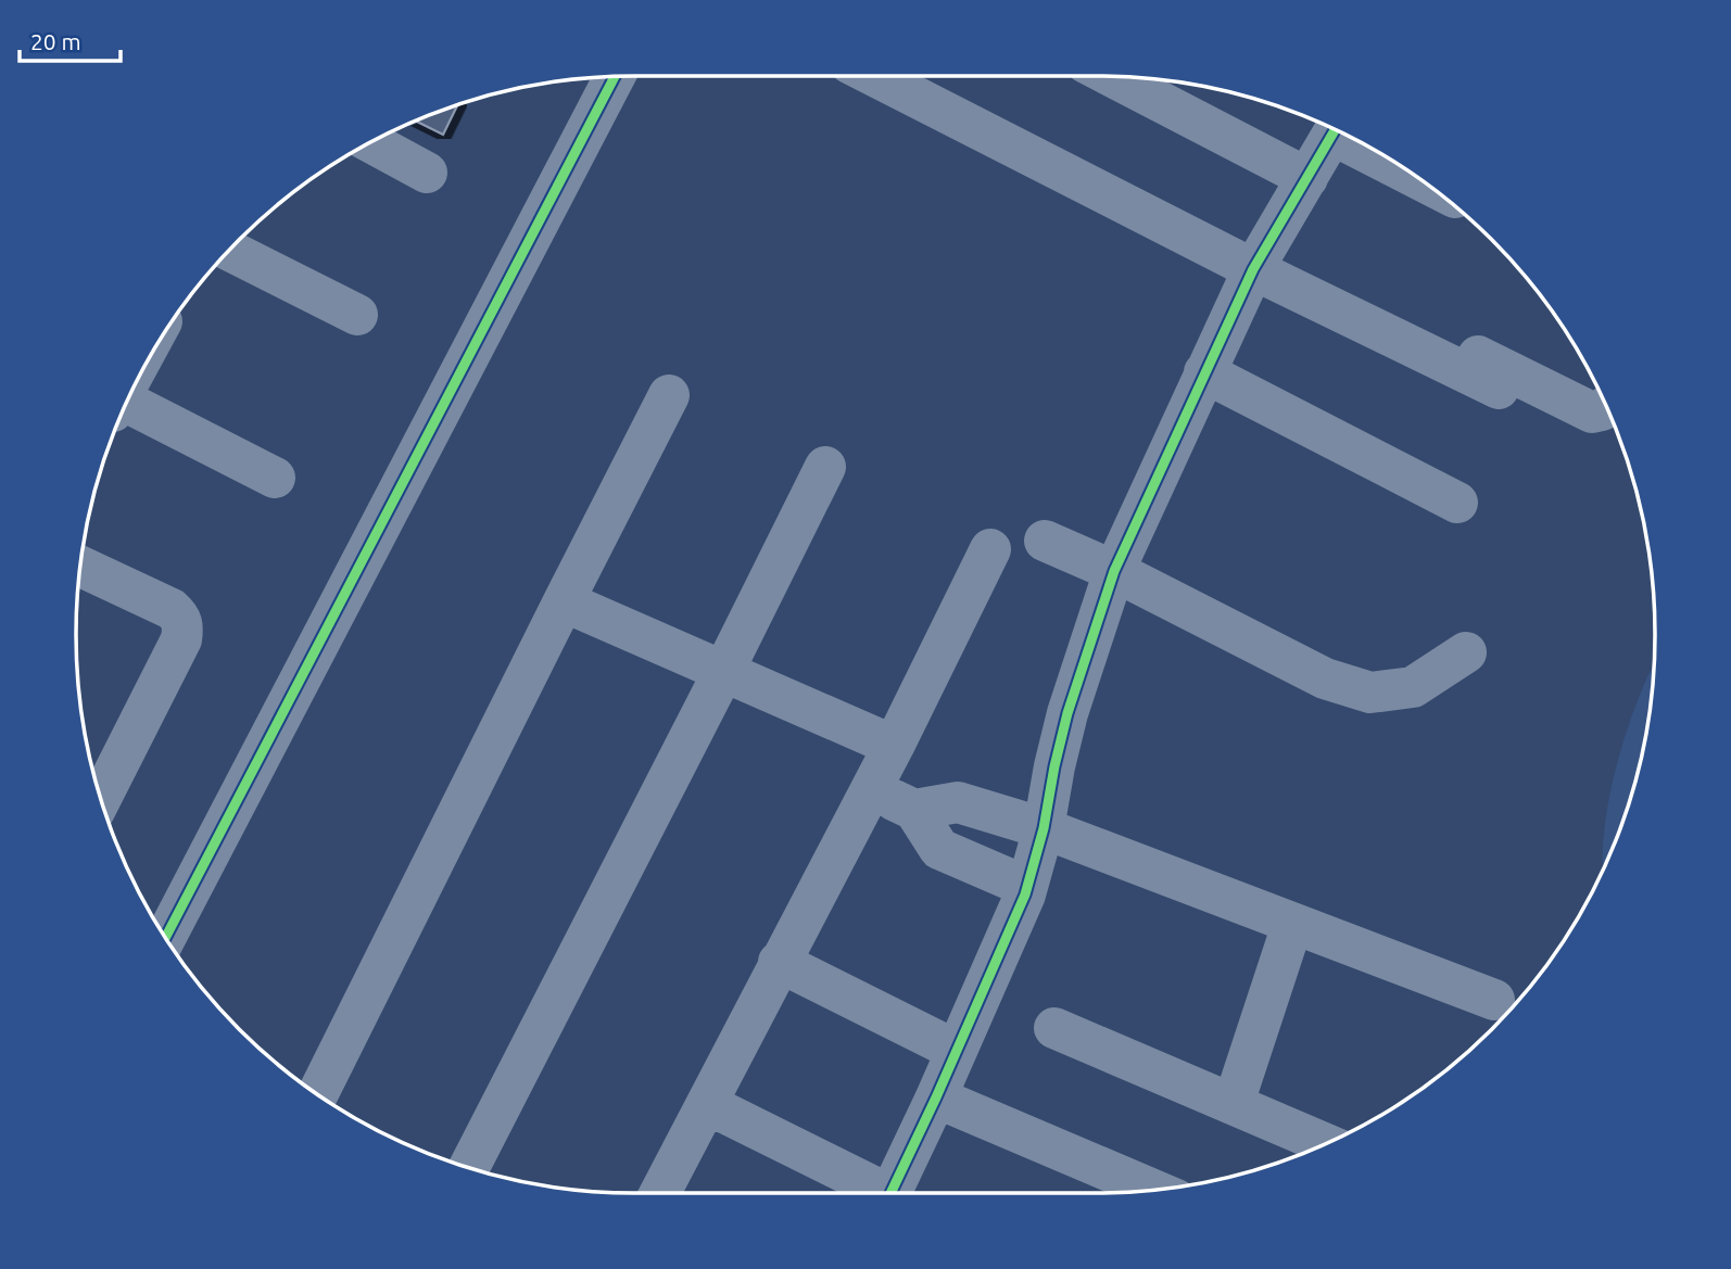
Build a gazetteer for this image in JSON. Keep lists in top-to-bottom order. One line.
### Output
{"scale_bar":"20 m"}
